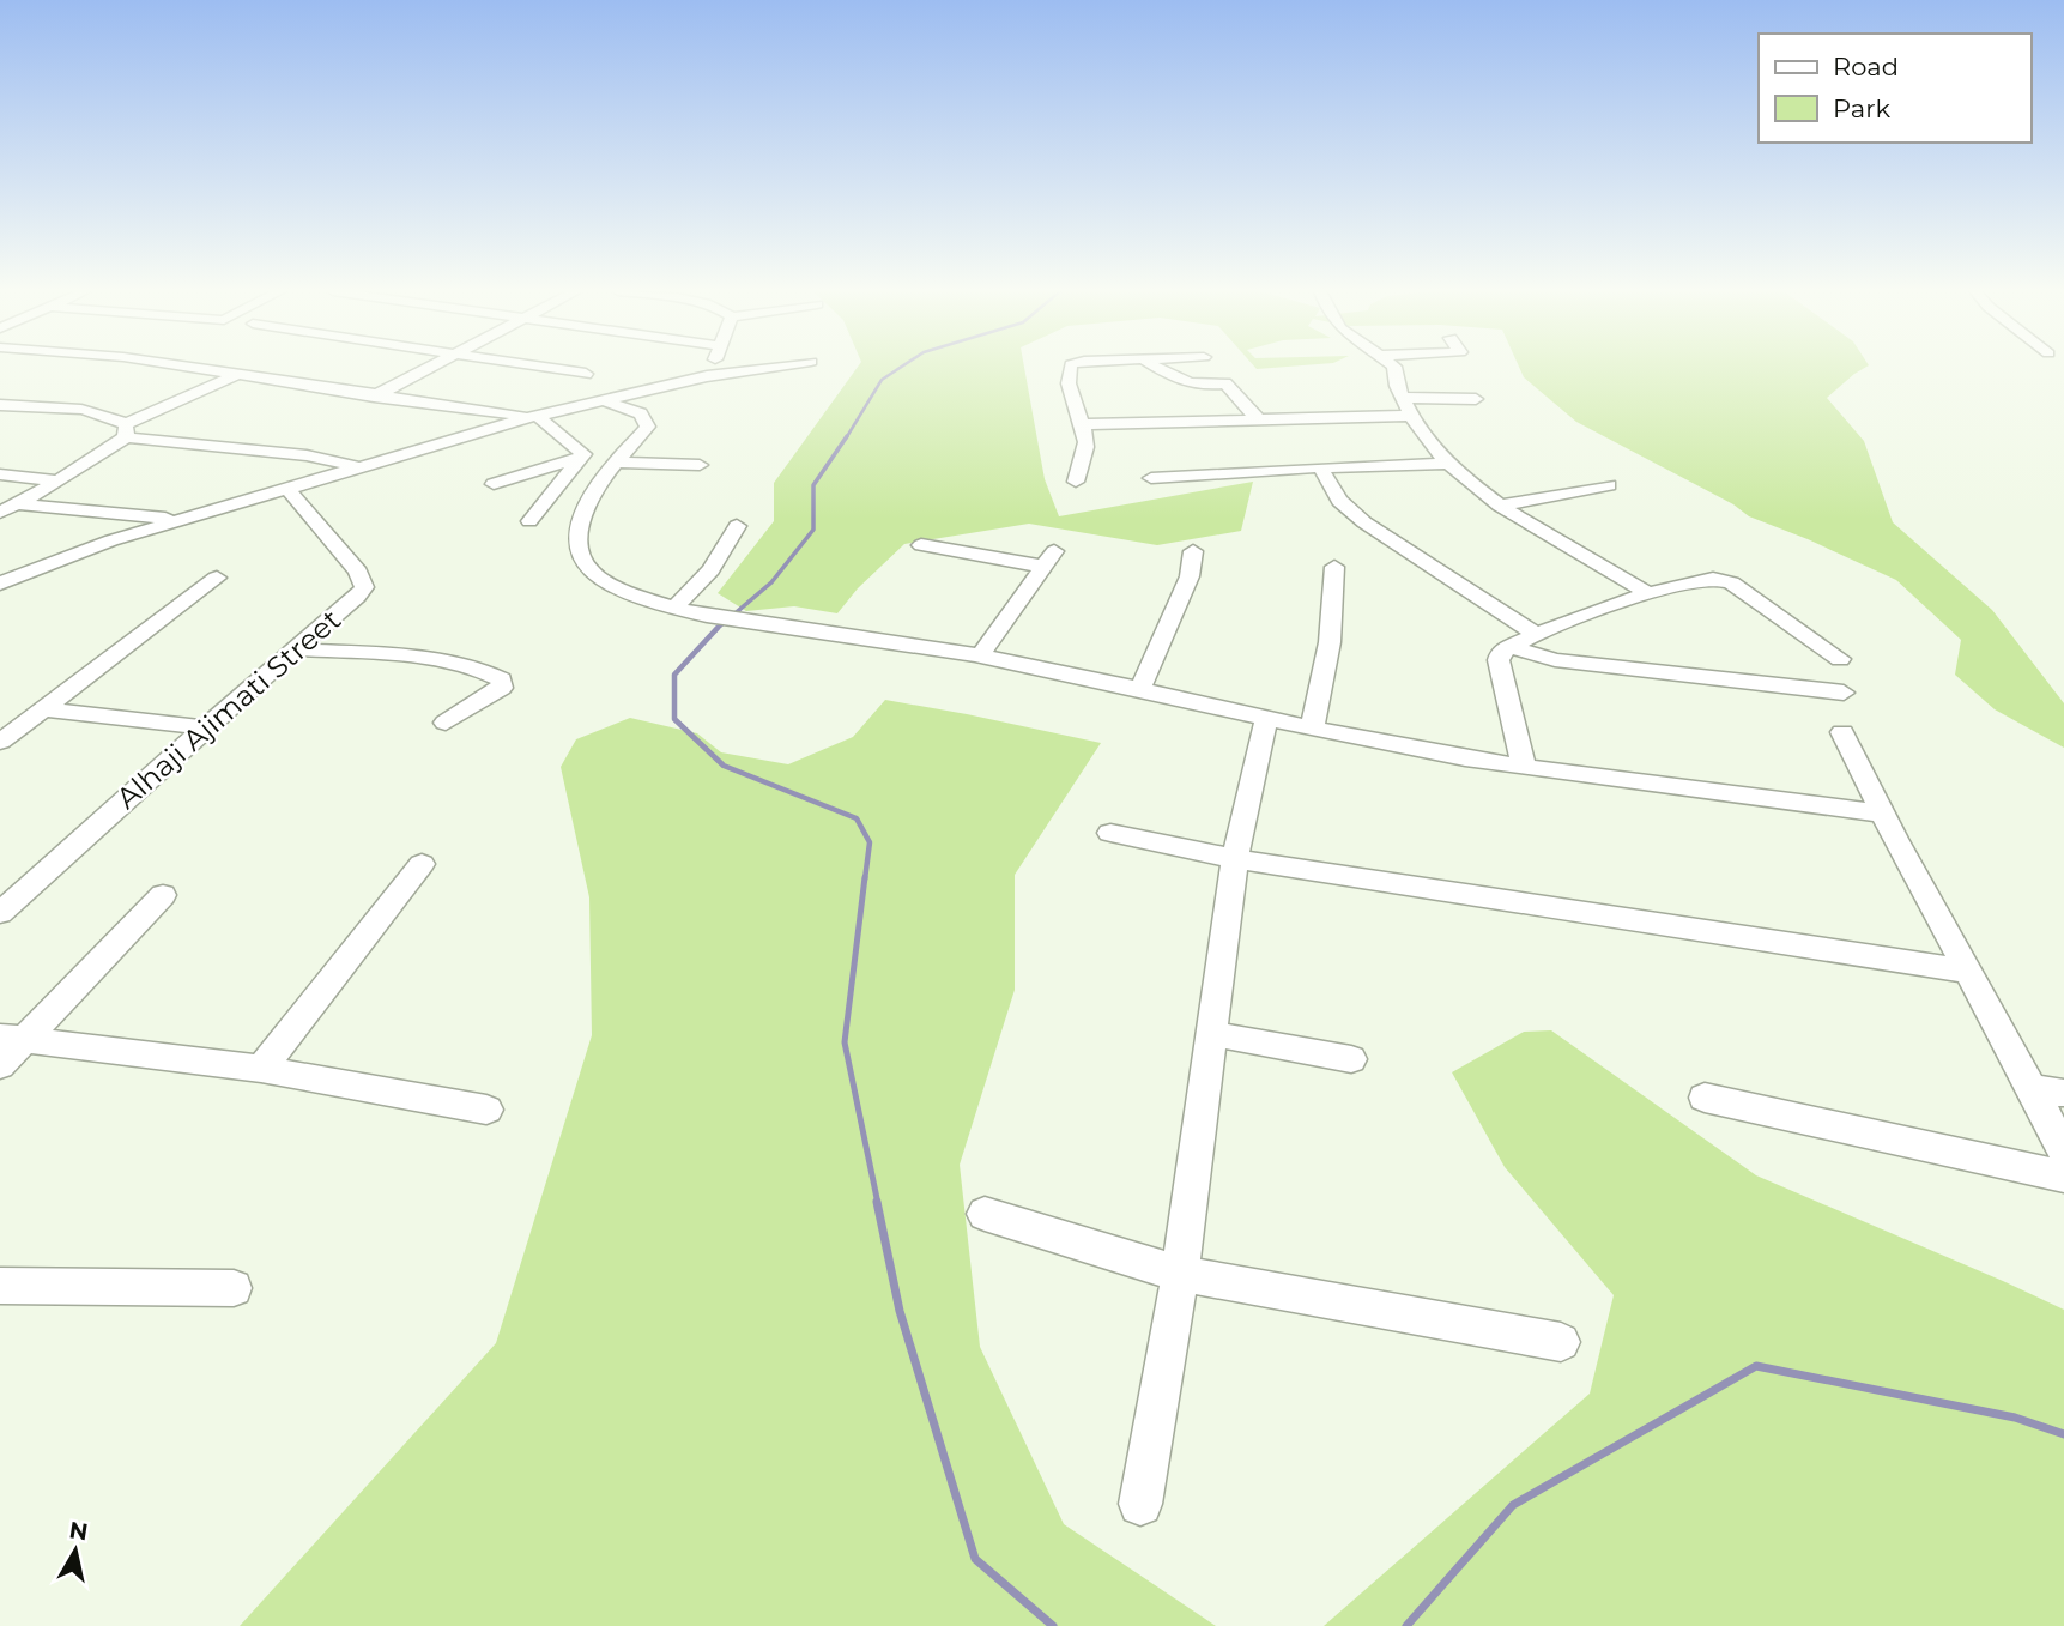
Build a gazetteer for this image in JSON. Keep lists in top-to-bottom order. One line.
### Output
{"streets":{"street":["Alhaji Ajimati Street"]},"legend":["Road","Park"],"north":"top"}
